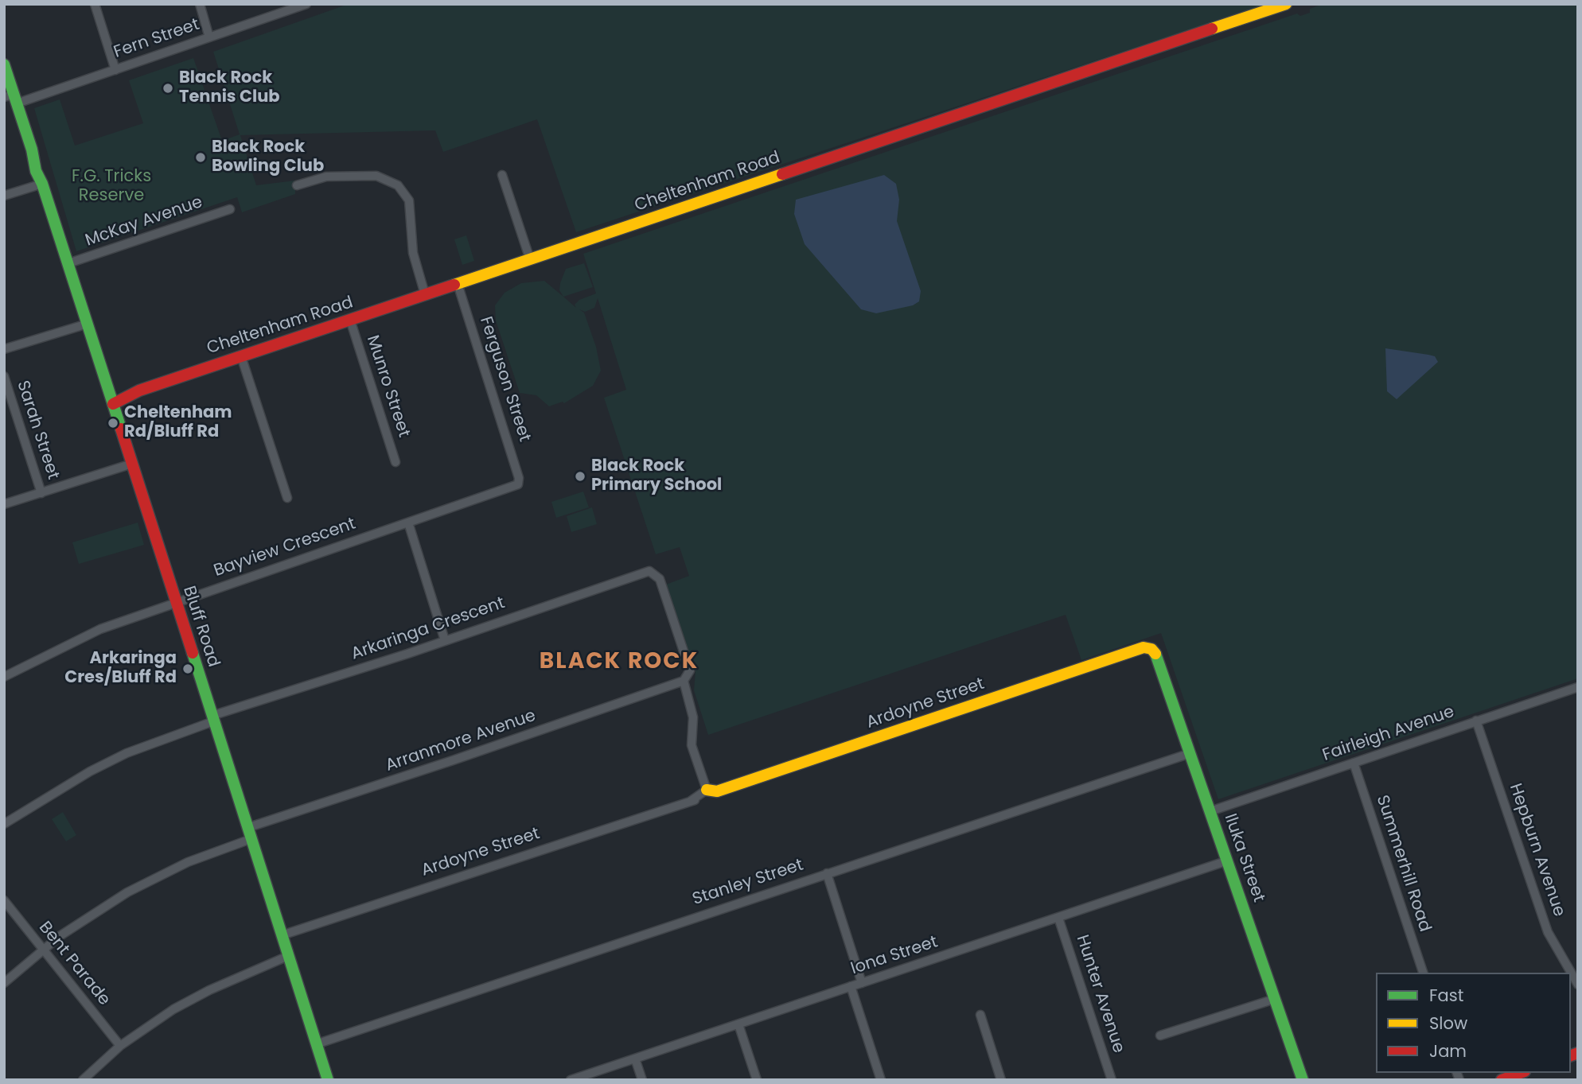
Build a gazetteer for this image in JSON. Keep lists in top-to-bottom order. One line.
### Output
{"streets":{"street":["Fern Street","Cheltenham Road","McKay Avenue","Ferguson Street","Munro Street","Sarah Street","Bayview Crescent","Bluff Road","Arkaringa Crescent","Ardoyne Street","Fairleigh Avenue","Arranmore Avenue","Hepburn Avenue","Iluka Street","Summerhill Road","Stanley Street","Iona Street","Bent Parade","Hunter Avenue"]},"crossings":[["Fern Street","Bluff Road"],["Cheltenham Road","Ferguson Street"],["Cheltenham Road","Munro Street"],["Cheltenham Road","Bluff Road"],["McKay Avenue","Bluff Road"],["Ferguson Street","Bayview Crescent"],["Bayview Crescent","Bluff Road"],["Bluff Road","Arkaringa Crescent"],["Bluff Road","Ardoyne Street"],["Bluff Road","Arranmore Avenue"],["Bluff Road","Stanley Street"],["Arkaringa Crescent","Arranmore Avenue"],["Ardoyne Street","Iluka Street"],["Fairleigh Avenue","Hepburn Avenue"],["Fairleigh Avenue","Iluka Street"],["Fairleigh Avenue","Summerhill Road"],["Iluka Street","Stanley Street"],["Iluka Street","Iona Street"],["Iona Street","Hunter Avenue"]],"districts":["BLACK ROCK"],"parks":["F.G. Tricks Reserve"],"places":["Black Rock Tennis Club","Black Rock Bowling Club","Cheltenham Rd/Bluff Rd","Black Rock Primary School","Arkaringa Cres/Bluff Rd"],"legend":["Fast","Slow","Jam"]}
